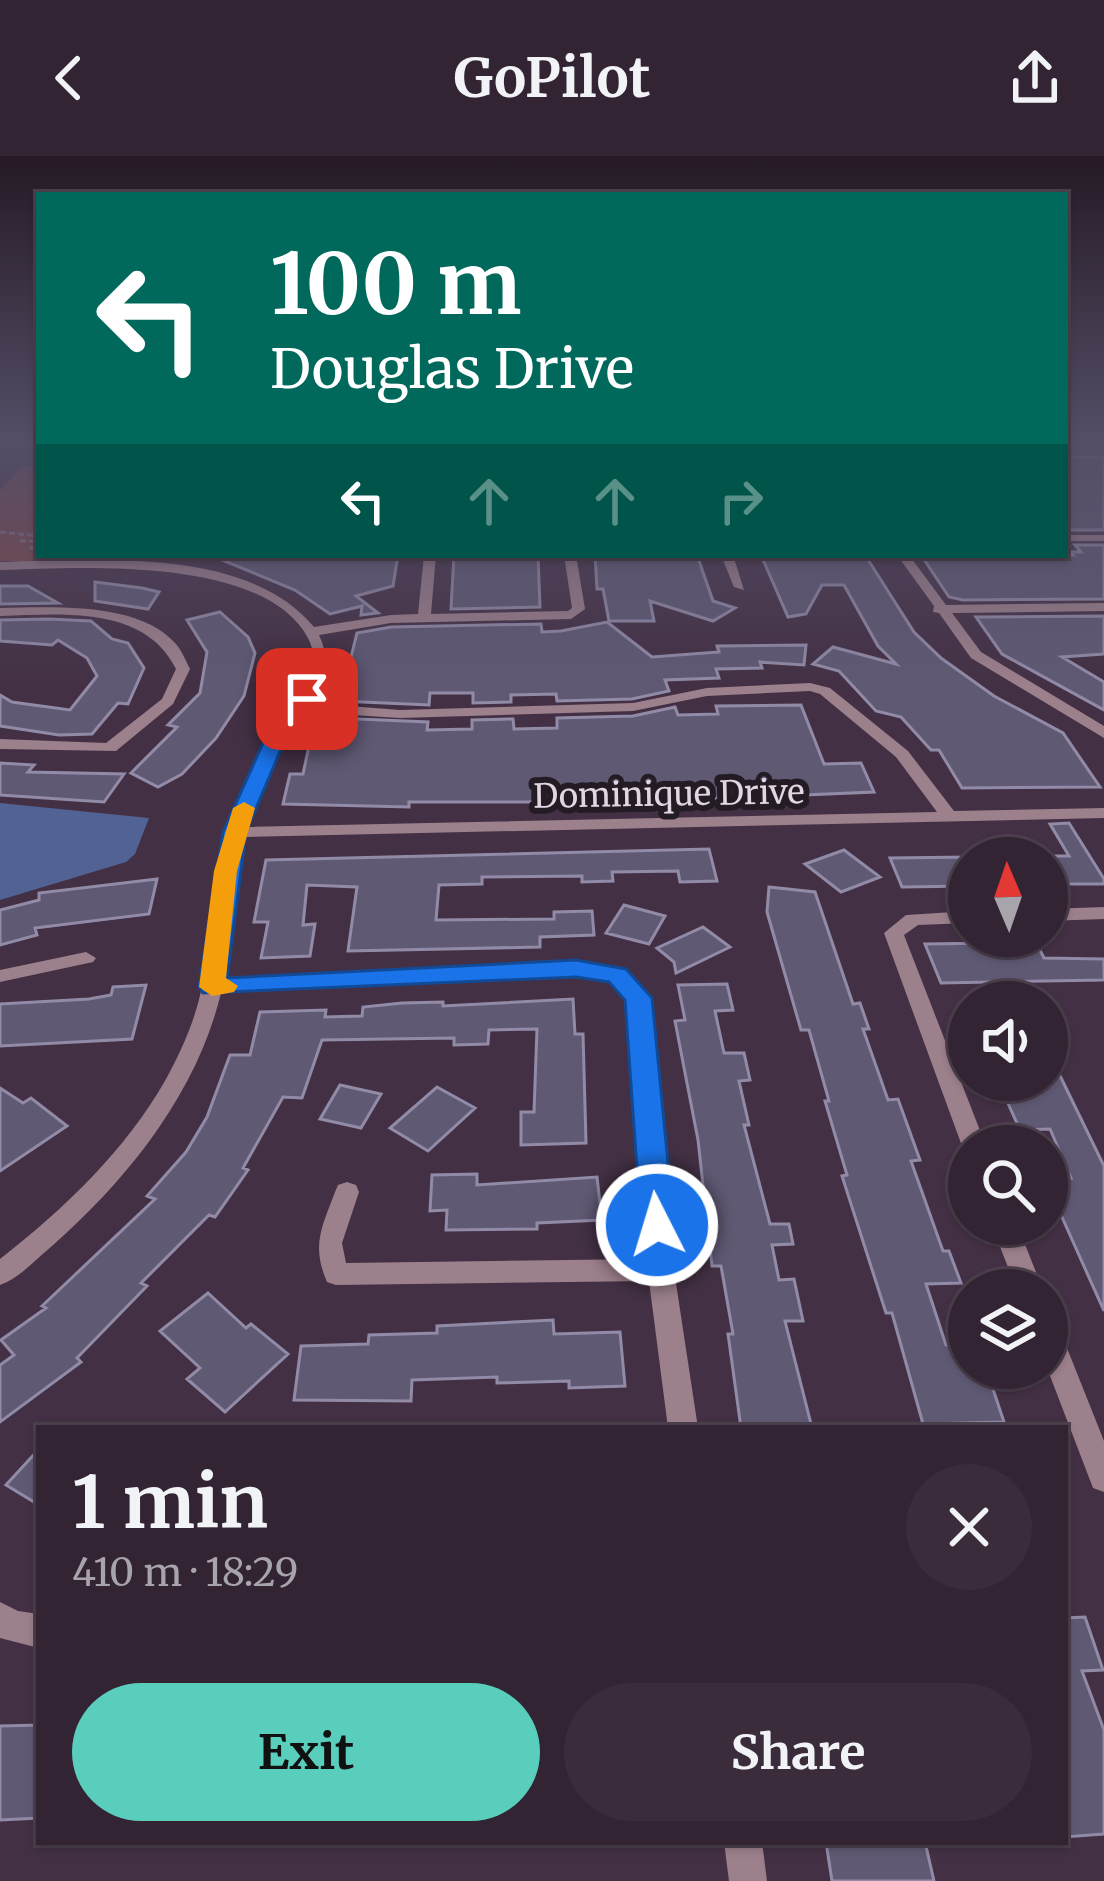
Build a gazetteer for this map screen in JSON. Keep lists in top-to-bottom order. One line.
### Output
{"streets":{"street":["Dominique Drive"]},"north":"top","page":{"header":"GoPilot","turn":["100 m","Douglas Drive"],"heading":["1 min","410 m · 18:29"],"buttons":["Exit","Share"]}}
